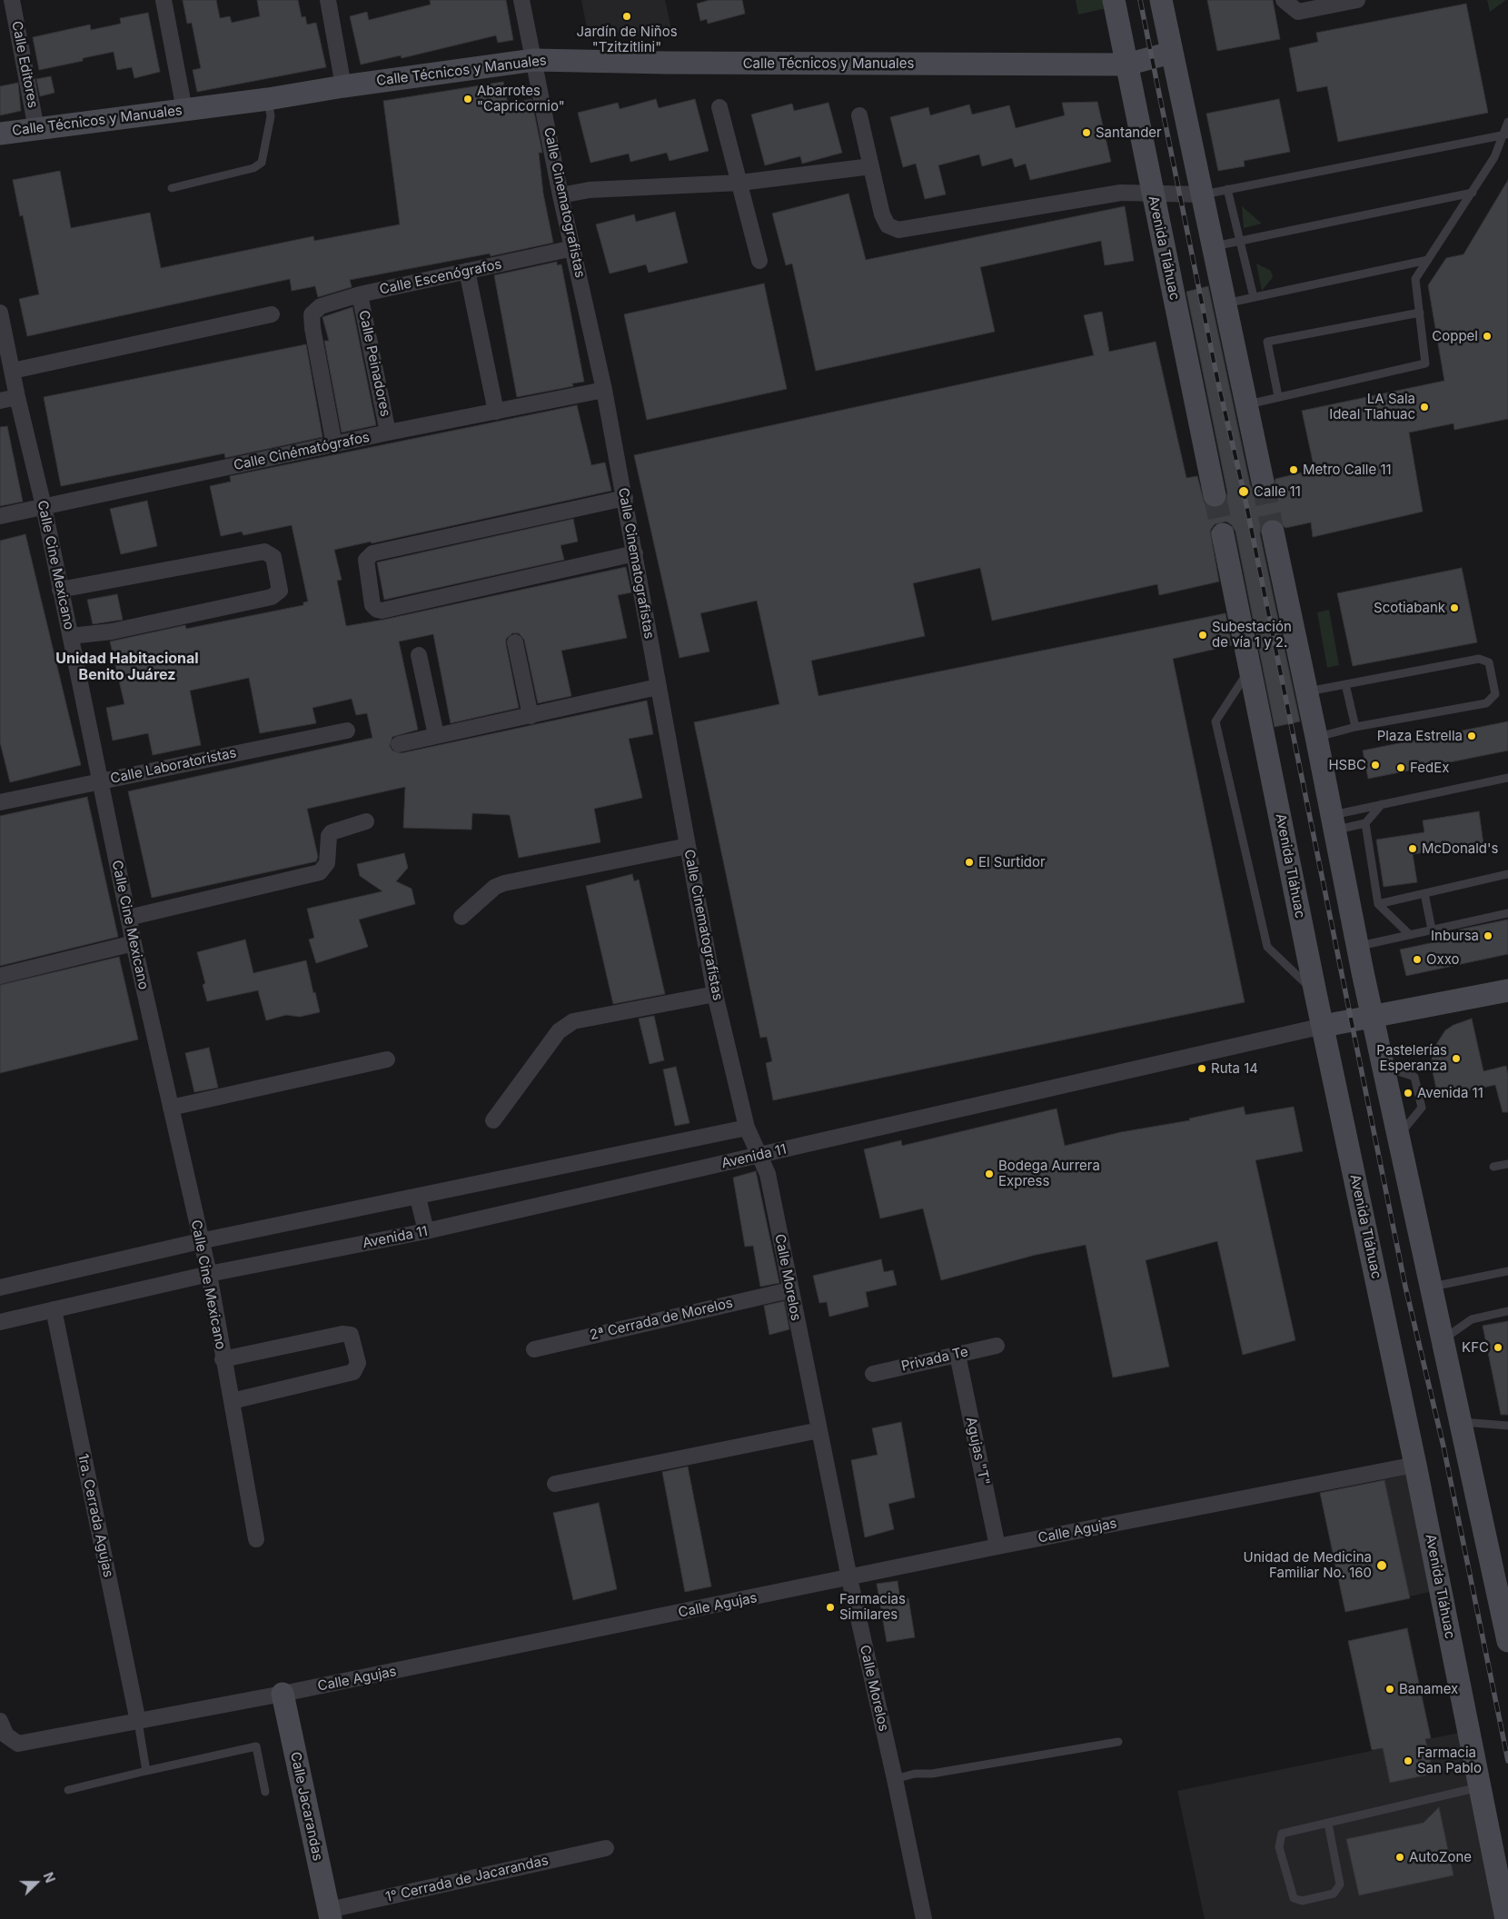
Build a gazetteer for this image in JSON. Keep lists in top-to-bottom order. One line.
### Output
{"streets":{"main road":["Calle Técnicos y Manuales","Avenida Tláhuac","Avenida 11","Calle Jacarandas"],"street":["Calle Editores","Calle Cinematografistas","Calle Escenógrafos","Calle Peinadores","Calle Cinématógrafos","Calle Cine Mexicano","Calle Laboratoristas","Calle Morelos","2ª Cerrada de Morelos","Privada Te","Agujas \"T\"","1ra. Cerrada Agujas","Calle Agujas","1° Cerrada de Jacarandas"]},"crossings":[["Calle Técnicos y Manuales","Calle Editores"],["Calle Técnicos y Manuales","Calle Cinematografistas"],["Calle Técnicos y Manuales","Avenida Tláhuac"],["Calle Cinematografistas","Calle Escenógrafos"],["Calle Cinematografistas","Calle Cinématógrafos"],["Calle Cinematografistas","Calle Morelos"],["Avenida Tláhuac","Avenida 11"],["Avenida Tláhuac","Calle Agujas"],["Calle Escenógrafos","Calle Peinadores"],["Calle Escenógrafos","Calle Cinématógrafos"],["Calle Peinadores","Calle Cinématógrafos"],["Calle Cinématógrafos","Calle Cine Mexicano"],["Calle Cine Mexicano","Calle Laboratoristas"],["Calle Cine Mexicano","Avenida 11"],["Avenida 11","Calle Morelos"],["Avenida 11","1ra. Cerrada Agujas"],["Calle Morelos","2ª Cerrada de Morelos"],["Calle Morelos","Calle Agujas"],["Privada Te","Agujas \"T\""],["Agujas \"T\"","Calle Agujas"],["1ra. Cerrada Agujas","Calle Agujas"],["Calle Agujas","Calle Jacarandas"],["Calle Jacarandas","1° Cerrada de Jacarandas"]],"districts":["Unidad Habitacional Benito Juárez"],"places":["Jardín de Niños \"Tzitzitlini\"","Abarrotes \"Capricornio\"","Santander","Coppel","LA Sala Ideal Tlahuac","Metro Calle 11","Calle 11","Scotiabank","Subestación de vía 1 y 2.","Plaza Estrella","HSBC","FedEx","McDonald's","El Surtidor","Inbursa","Oxxo","Pastelerías Esperanza","Ruta 14","Avenida 11","Bodega Aurrera Express","KFC","Unidad de Medicina Familiar No. 160","Farmacias Similares","Banamex","Farmacia San Pablo","AutoZone"],"north":"right"}
